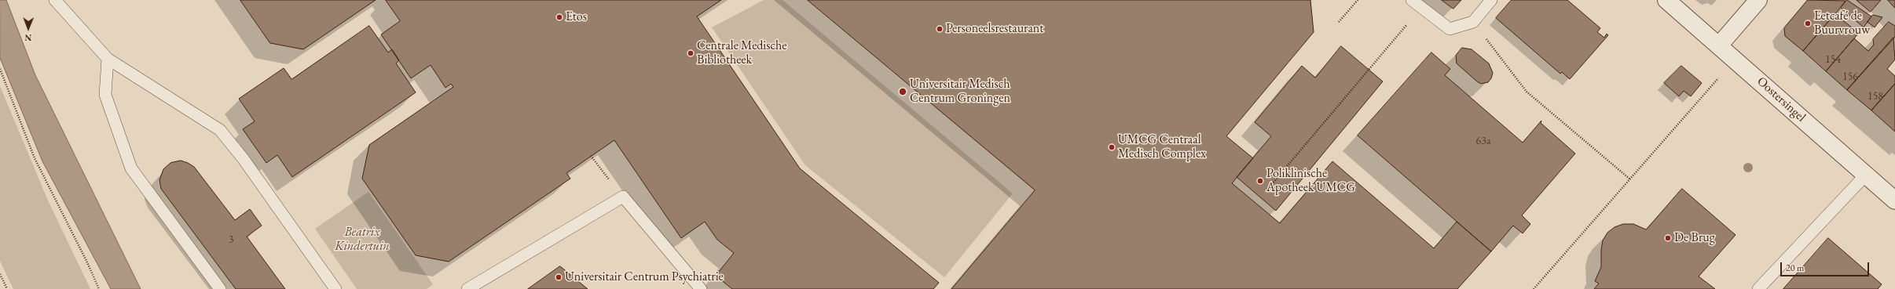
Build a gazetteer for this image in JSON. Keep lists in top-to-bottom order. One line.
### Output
{"streets":{"street":["Oostersingel"]},"parks":["Beatrix Kindertuin"],"places":["Etos","Eetcafé de Buurvrouw","Personeelsrestaurant","Centrale Medische Bibliotheek","Universitair Medisch Centrum Groningen","UMCG Centraal Medisch Complex","Poliklinische Apotheek UMCG","De Brug","Universitair Centrum Psychiatrie"],"house_numbers":["154","156","158","63a","3"],"scale_bar":"20 m","north":"bottom"}
